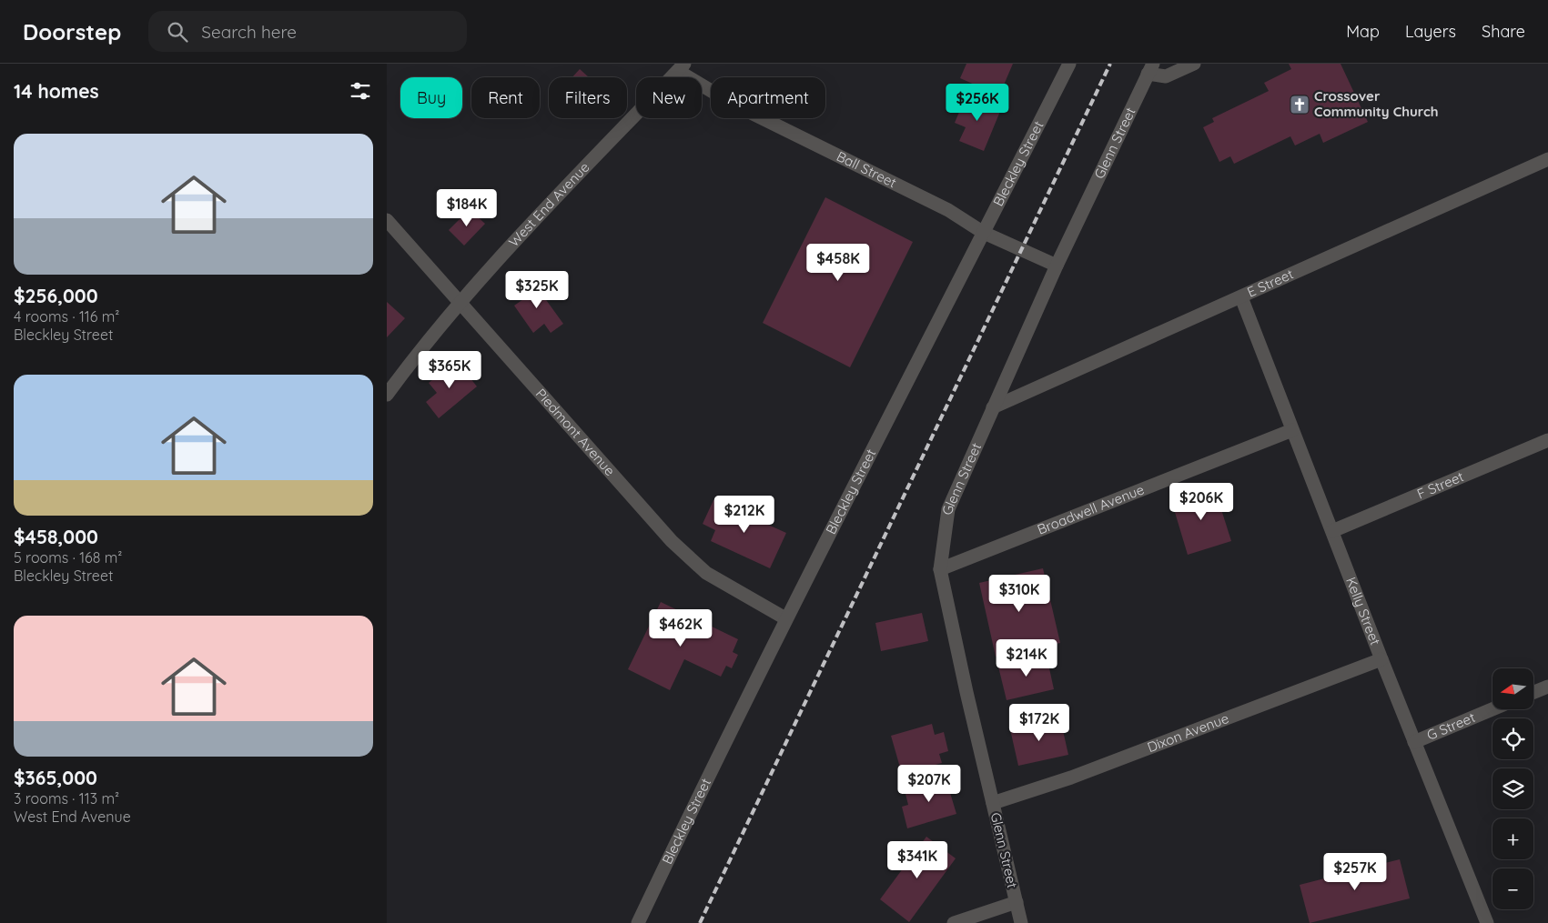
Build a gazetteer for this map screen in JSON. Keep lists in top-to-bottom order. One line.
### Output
{"streets":{"street":["Glenn Street","Bleckley Street","Ball Street","West End Avenue","E Street","Piedmont Avenue","F Street","Broadwell Avenue","Kelly Street","G Street","Dixon Avenue"]},"crossings":[["Glenn Street","Ball Street"],["Glenn Street","E Street"],["Glenn Street","Broadwell Avenue"],["Glenn Street","Dixon Avenue"],["Bleckley Street","Ball Street"],["Bleckley Street","Piedmont Avenue"],["Ball Street","West End Avenue"],["West End Avenue","Piedmont Avenue"],["E Street","Kelly Street"],["F Street","Kelly Street"],["Broadwell Avenue","Kelly Street"],["Kelly Street","G Street"],["Kelly Street","Dixon Avenue"]],"places":{"church":["Crossover Community Church"]},"north":"left","page":{"header":"Doorstep","search":"Search here","nav":["Map","Layers","Share"],"heading":"14 homes","chip":["Buy","Rent","Filters","New","Apartment"],"price":["$256K","$184K","$458K","$325K","$365K","$206K","$212K","$310K","$462K","$214K","$172K","$207K","$341K","$257K"],"list":[{"name":"$256,000","note":"4 rooms · 116 m² · Bleckley Street"},{"name":"$458,000","note":"5 rooms · 168 m² · Bleckley Street"},{"name":"$365,000","note":"3 rooms · 113 m² · West End Avenue"}],"map_buttons":["+","−"]}}
